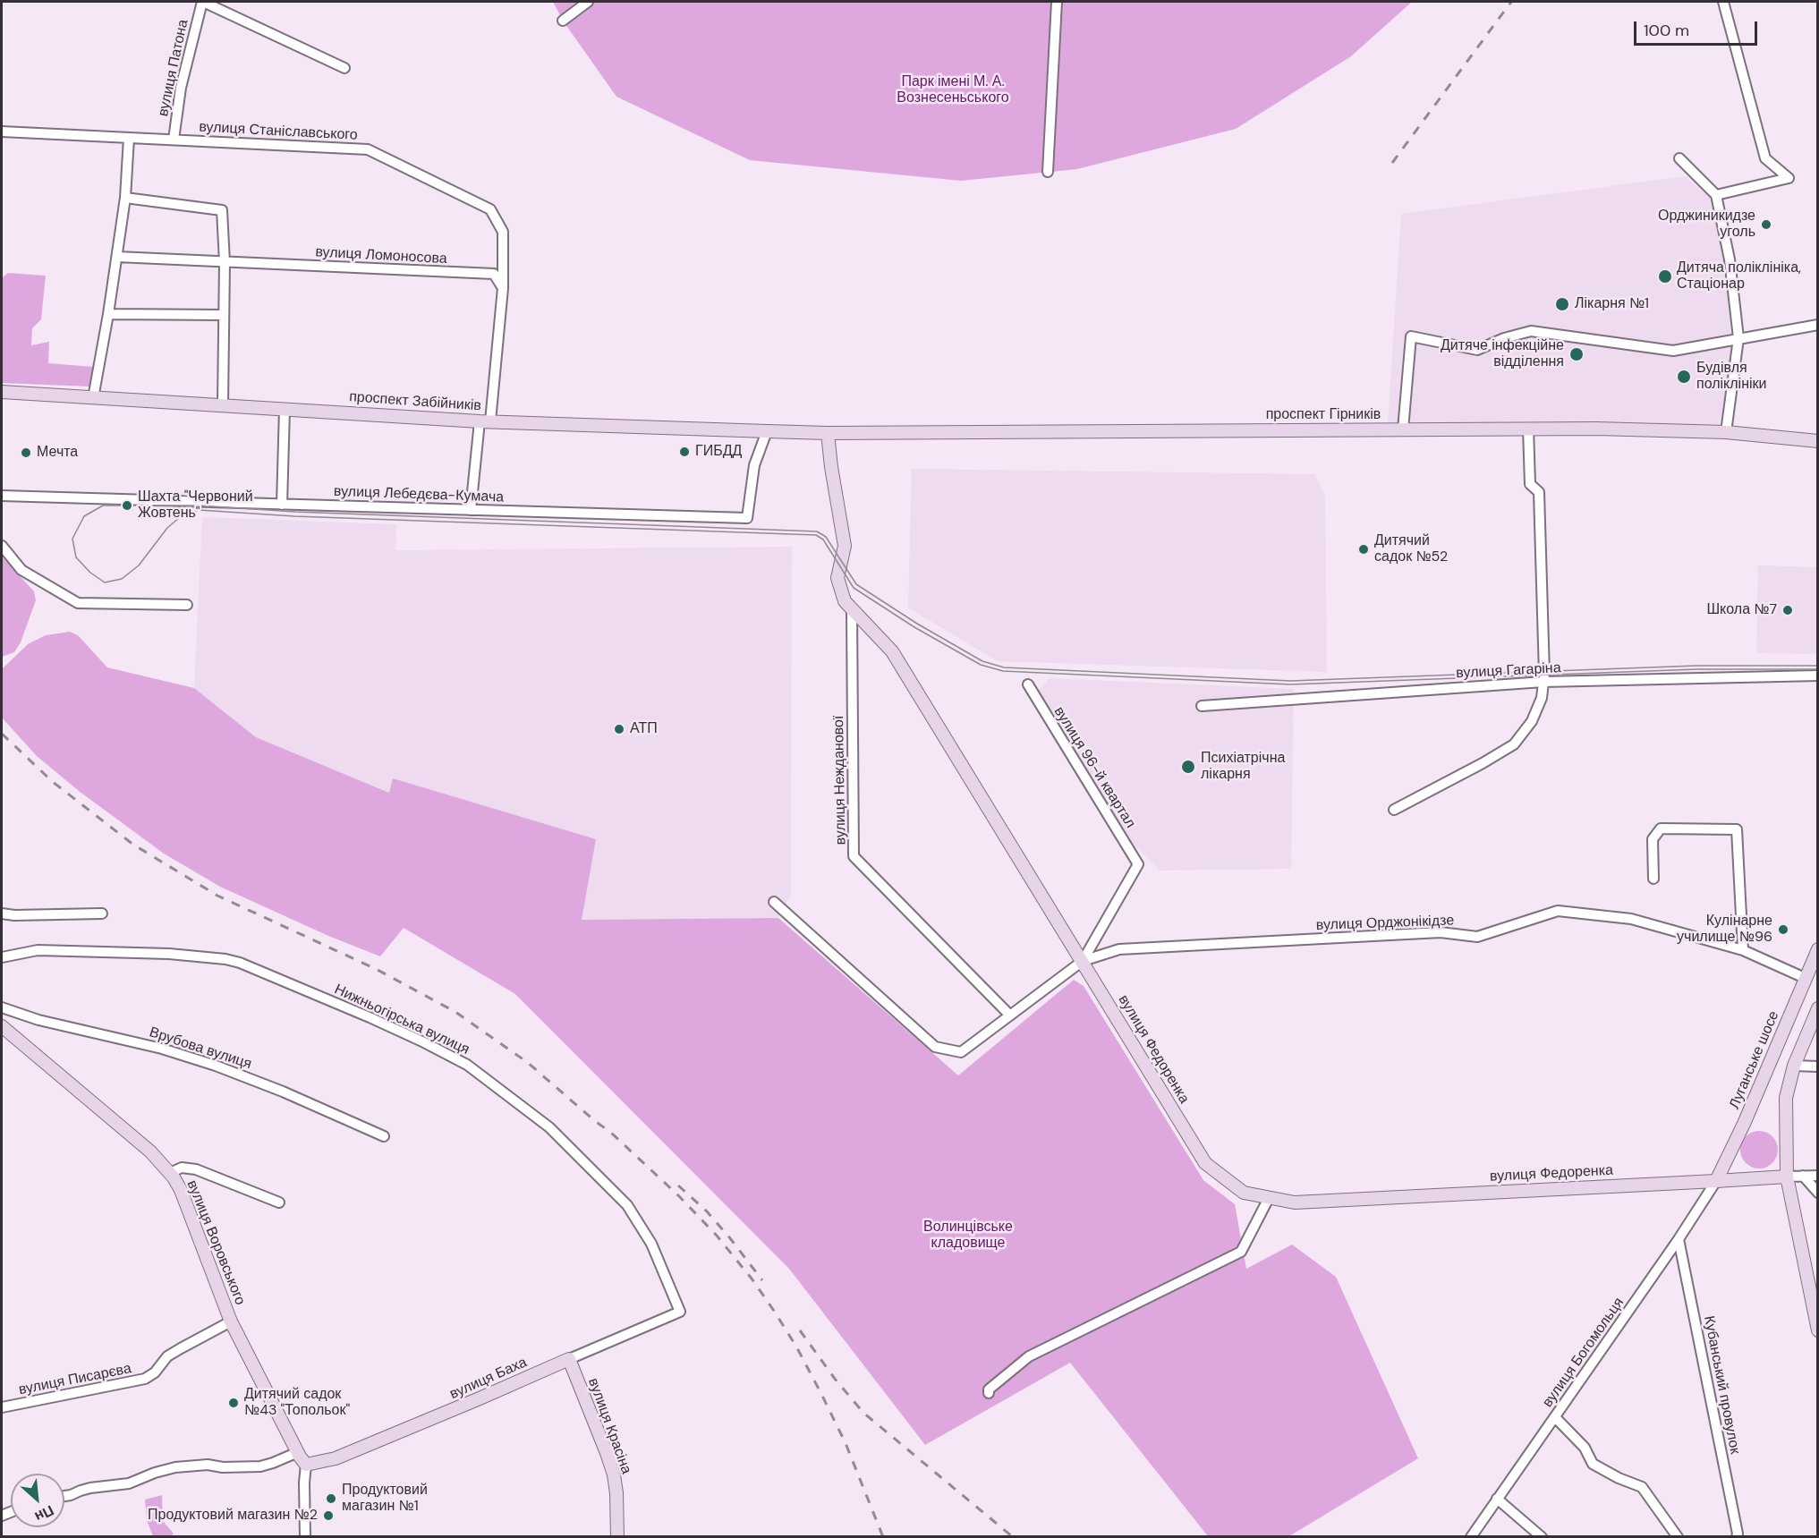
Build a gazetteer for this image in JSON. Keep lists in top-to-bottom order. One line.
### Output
{"streets":{"main road":["проспект Забійників","проспект Гірників","вулиця Федоренка","Луганське шосе","вулиця Воровського","вулиця Баха","вулиця Красіна"],"street":["вулиця Патона","вулиця Станіславського","вулиця Ломоносова","вулиця Лебедєва-Кумача","вулиця Гагаріна","вулиця 96-й квартал","вулиця Нежданової","вулиця Орджонікідзе","Нижньогірська вулиця","Врубова вулиця","вулиця Богомольця","вулиця Писарєва","Кубанський провулок"]},"crossings":[["вулиця Патона","вулиця Станіславського"],["вулиця Станіславського","вулиця Ломоносова"],["проспект Забійників","проспект Гірників"],["проспект Забійників","вулиця Лебедєва-Кумача"],["проспект Забійників","вулиця Федоренка"],["проспект Гірників","вулиця Федоренка"],["вулиця 96-й квартал","вулиця Орджонікідзе"],["вулиця 96-й квартал","вулиця Федоренка"],["вулиця Нежданової","вулиця Федоренка"],["вулиця Орджонікідзе","вулиця Федоренка"],["вулиця Орджонікідзе","Луганське шосе"],["Нижньогірська вулиця","вулиця Баха"],["вулиця Федоренка","Луганське шосе"],["вулиця Федоренка","вулиця Богомольця"],["Луганське шосе","вулиця Богомольця"],["вулиця Воровського","вулиця Баха"],["вулиця Воровського","вулиця Писарєва"],["вулиця Богомольця","Кубанський провулок"],["вулиця Баха","вулиця Красіна"]],"parks":["Парк імені М. А. Вознесеньського","Волинцівське кладовище"],"places":["Орджиникидзе уголь","Дитяча поліклініка, Стаціонар","Лікарня №1","Дитяче інфекційне відділення","Будівля поліклініки","ГИБДД","Мечта","Шахта \"Червоний Жовтень\"","Дитячий садок №52","Школа №7","АТП","Психіатрічна лікарня","Кулінарне училище №96","Дитячий садок №43 \"Топольок\"","Продуктовий магазин №1","Продуктовий магазин №2"],"scale_bar":"100 m","north":"bottom right"}
